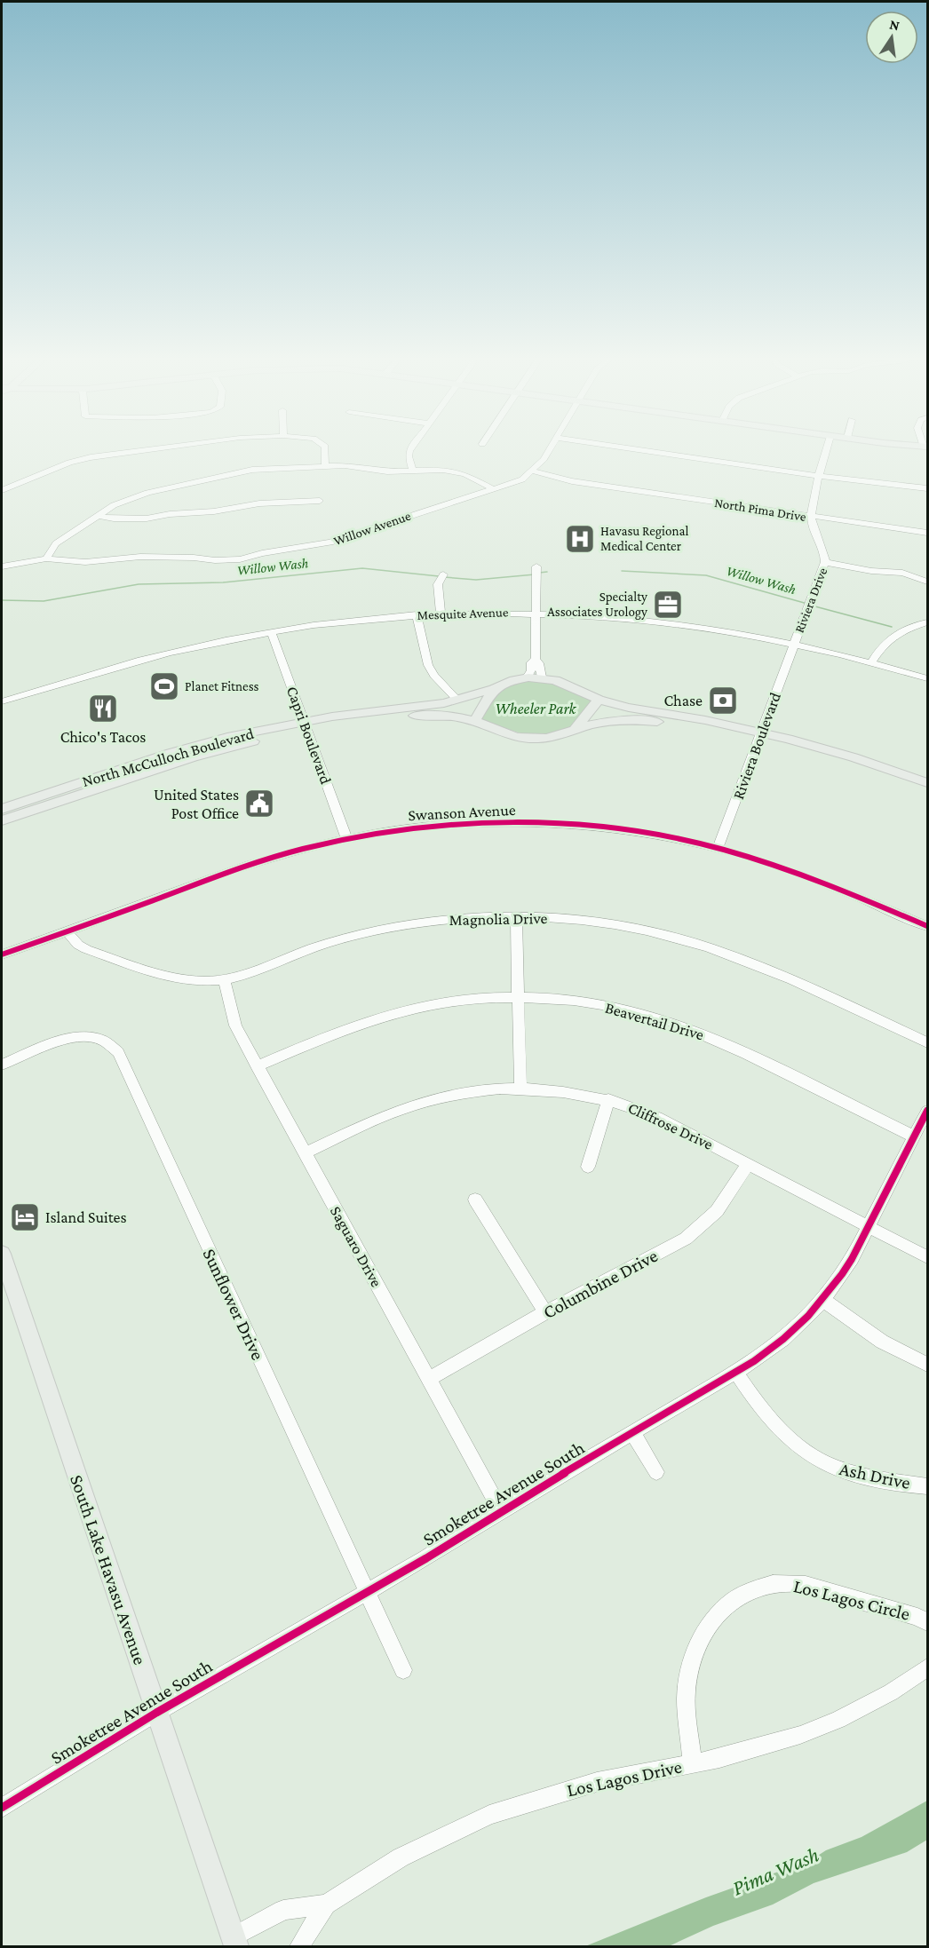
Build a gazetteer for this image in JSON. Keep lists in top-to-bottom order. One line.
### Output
{"streets":{"main road":["North McCulloch Boulevard","South Lake Havasu Avenue"],"street":["North Pima Drive","Willow Avenue","Riviera Drive","Mesquite Avenue","Capri Boulevard","Riviera Boulevard","Swanson Avenue","Magnolia Drive","Beavertail Drive","Cliffrose Drive","Saguaro Drive","Columbine Drive","Sunflower Drive","Ash Drive","Smoketree Avenue South","Los Lagos Circle","Los Lagos Drive"]},"crossings":[["North Pima Drive","Willow Avenue"],["North Pima Drive","Riviera Drive"],["Riviera Drive","Mesquite Avenue"],["Riviera Drive","Riviera Boulevard"],["Mesquite Avenue","Capri Boulevard"],["Mesquite Avenue","Riviera Boulevard"],["Capri Boulevard","North McCulloch Boulevard"],["Capri Boulevard","Swanson Avenue"],["Riviera Boulevard","North McCulloch Boulevard"],["Riviera Boulevard","Swanson Avenue"],["Swanson Avenue","Magnolia Drive"],["Magnolia Drive","Saguaro Drive"],["Beavertail Drive","Saguaro Drive"],["Beavertail Drive","Smoketree Avenue South"],["Cliffrose Drive","Saguaro Drive"],["Cliffrose Drive","Columbine Drive"],["Cliffrose Drive","Smoketree Avenue South"],["Saguaro Drive","Columbine Drive"],["Saguaro Drive","Smoketree Avenue South"],["Sunflower Drive","Smoketree Avenue South"],["Ash Drive","Smoketree Avenue South"],["Smoketree Avenue South","South Lake Havasu Avenue"],["South Lake Havasu Avenue","Los Lagos Drive"],["Los Lagos Circle","Los Lagos Drive"]],"water":["Willow Wash","Pima Wash"],"parks":["Wheeler Park"],"places":{"hospital":["Havasu Regional Medical Center"],"office":["Specialty Associates Urology"],"sports":["Planet Fitness"],"bank":["Chase"],"restaurant":["Chico's Tacos"],"public building":["United States Post Office"],"hotel":["Island Suites"]},"north":"top"}
